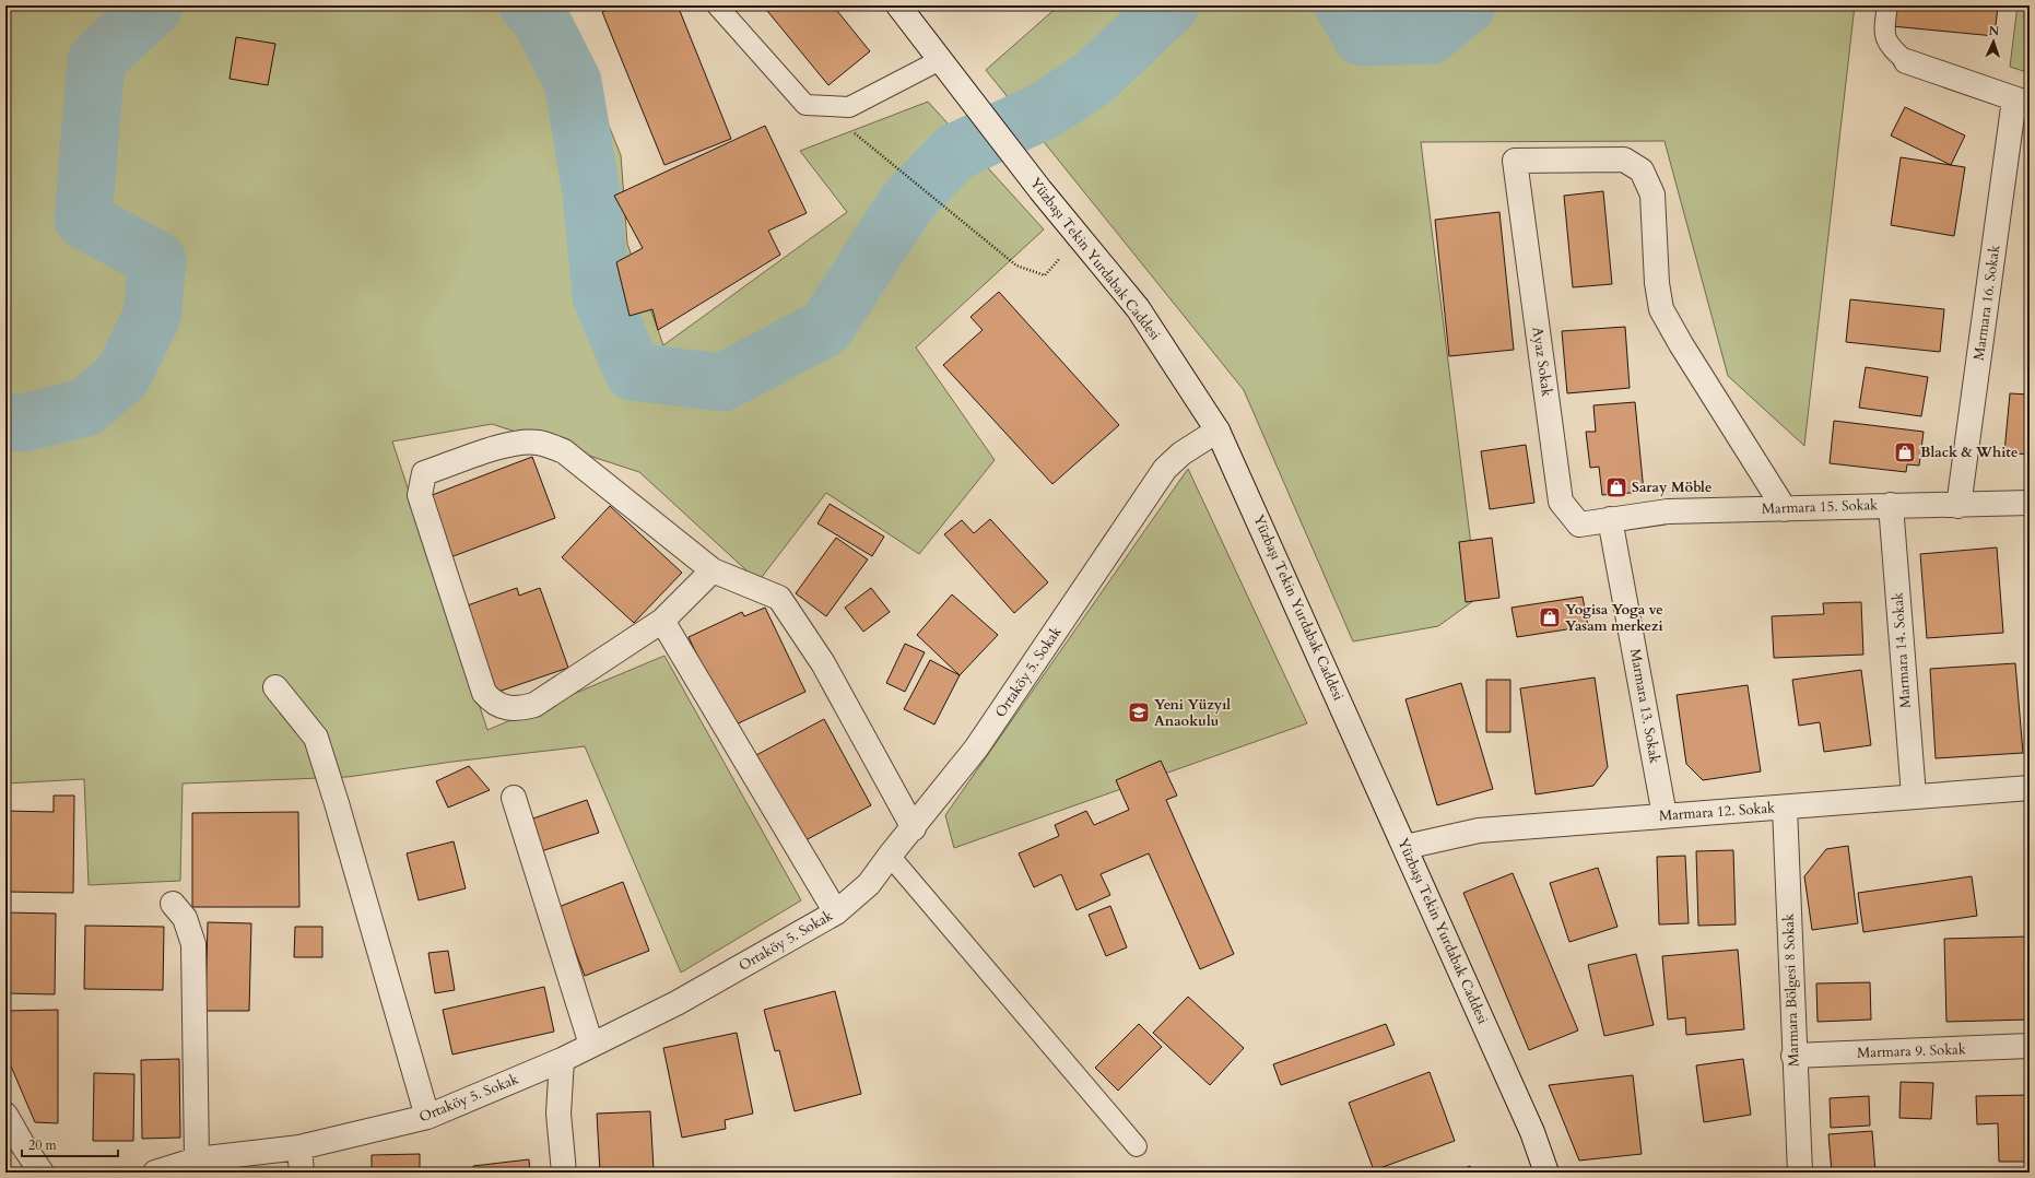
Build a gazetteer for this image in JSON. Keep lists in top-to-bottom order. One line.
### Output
{"streets":{"street":["Yüzbaşı Tekin Yurdabak Caddesi","Marmara 16. Sokak","Ayaz Sokak","Marmara 15. Sokak","Marmara 14. Sokak","Ortaköy 5. Sokak","Marmara 13. Sokak","Marmara 12. Sokak","Marmara Bölgesi 8 Sokak","Marmara 9. Sokak"]},"crossings":[["Yüzbaşı Tekin Yurdabak Caddesi","Ortaköy 5. Sokak"],["Yüzbaşı Tekin Yurdabak Caddesi","Marmara 12. Sokak"],["Marmara 16. Sokak","Marmara 15. Sokak"],["Ayaz Sokak","Marmara 15. Sokak"],["Ayaz Sokak","Marmara 13. Sokak"],["Marmara 15. Sokak","Marmara 14. Sokak"],["Marmara 15. Sokak","Marmara 13. Sokak"],["Marmara 14. Sokak","Marmara 12. Sokak"],["Marmara 13. Sokak","Marmara 12. Sokak"],["Marmara 12. Sokak","Marmara Bölgesi 8 Sokak"],["Marmara Bölgesi 8 Sokak","Marmara 9. Sokak"]],"places":{"shop":["Black & White","Saray Möble","Yogisa Yoga ve Yasam merkezi"],"school or university":["Yeni Yüzyıl Anaokulu"]},"scale_bar":"20 m","north":"top"}
